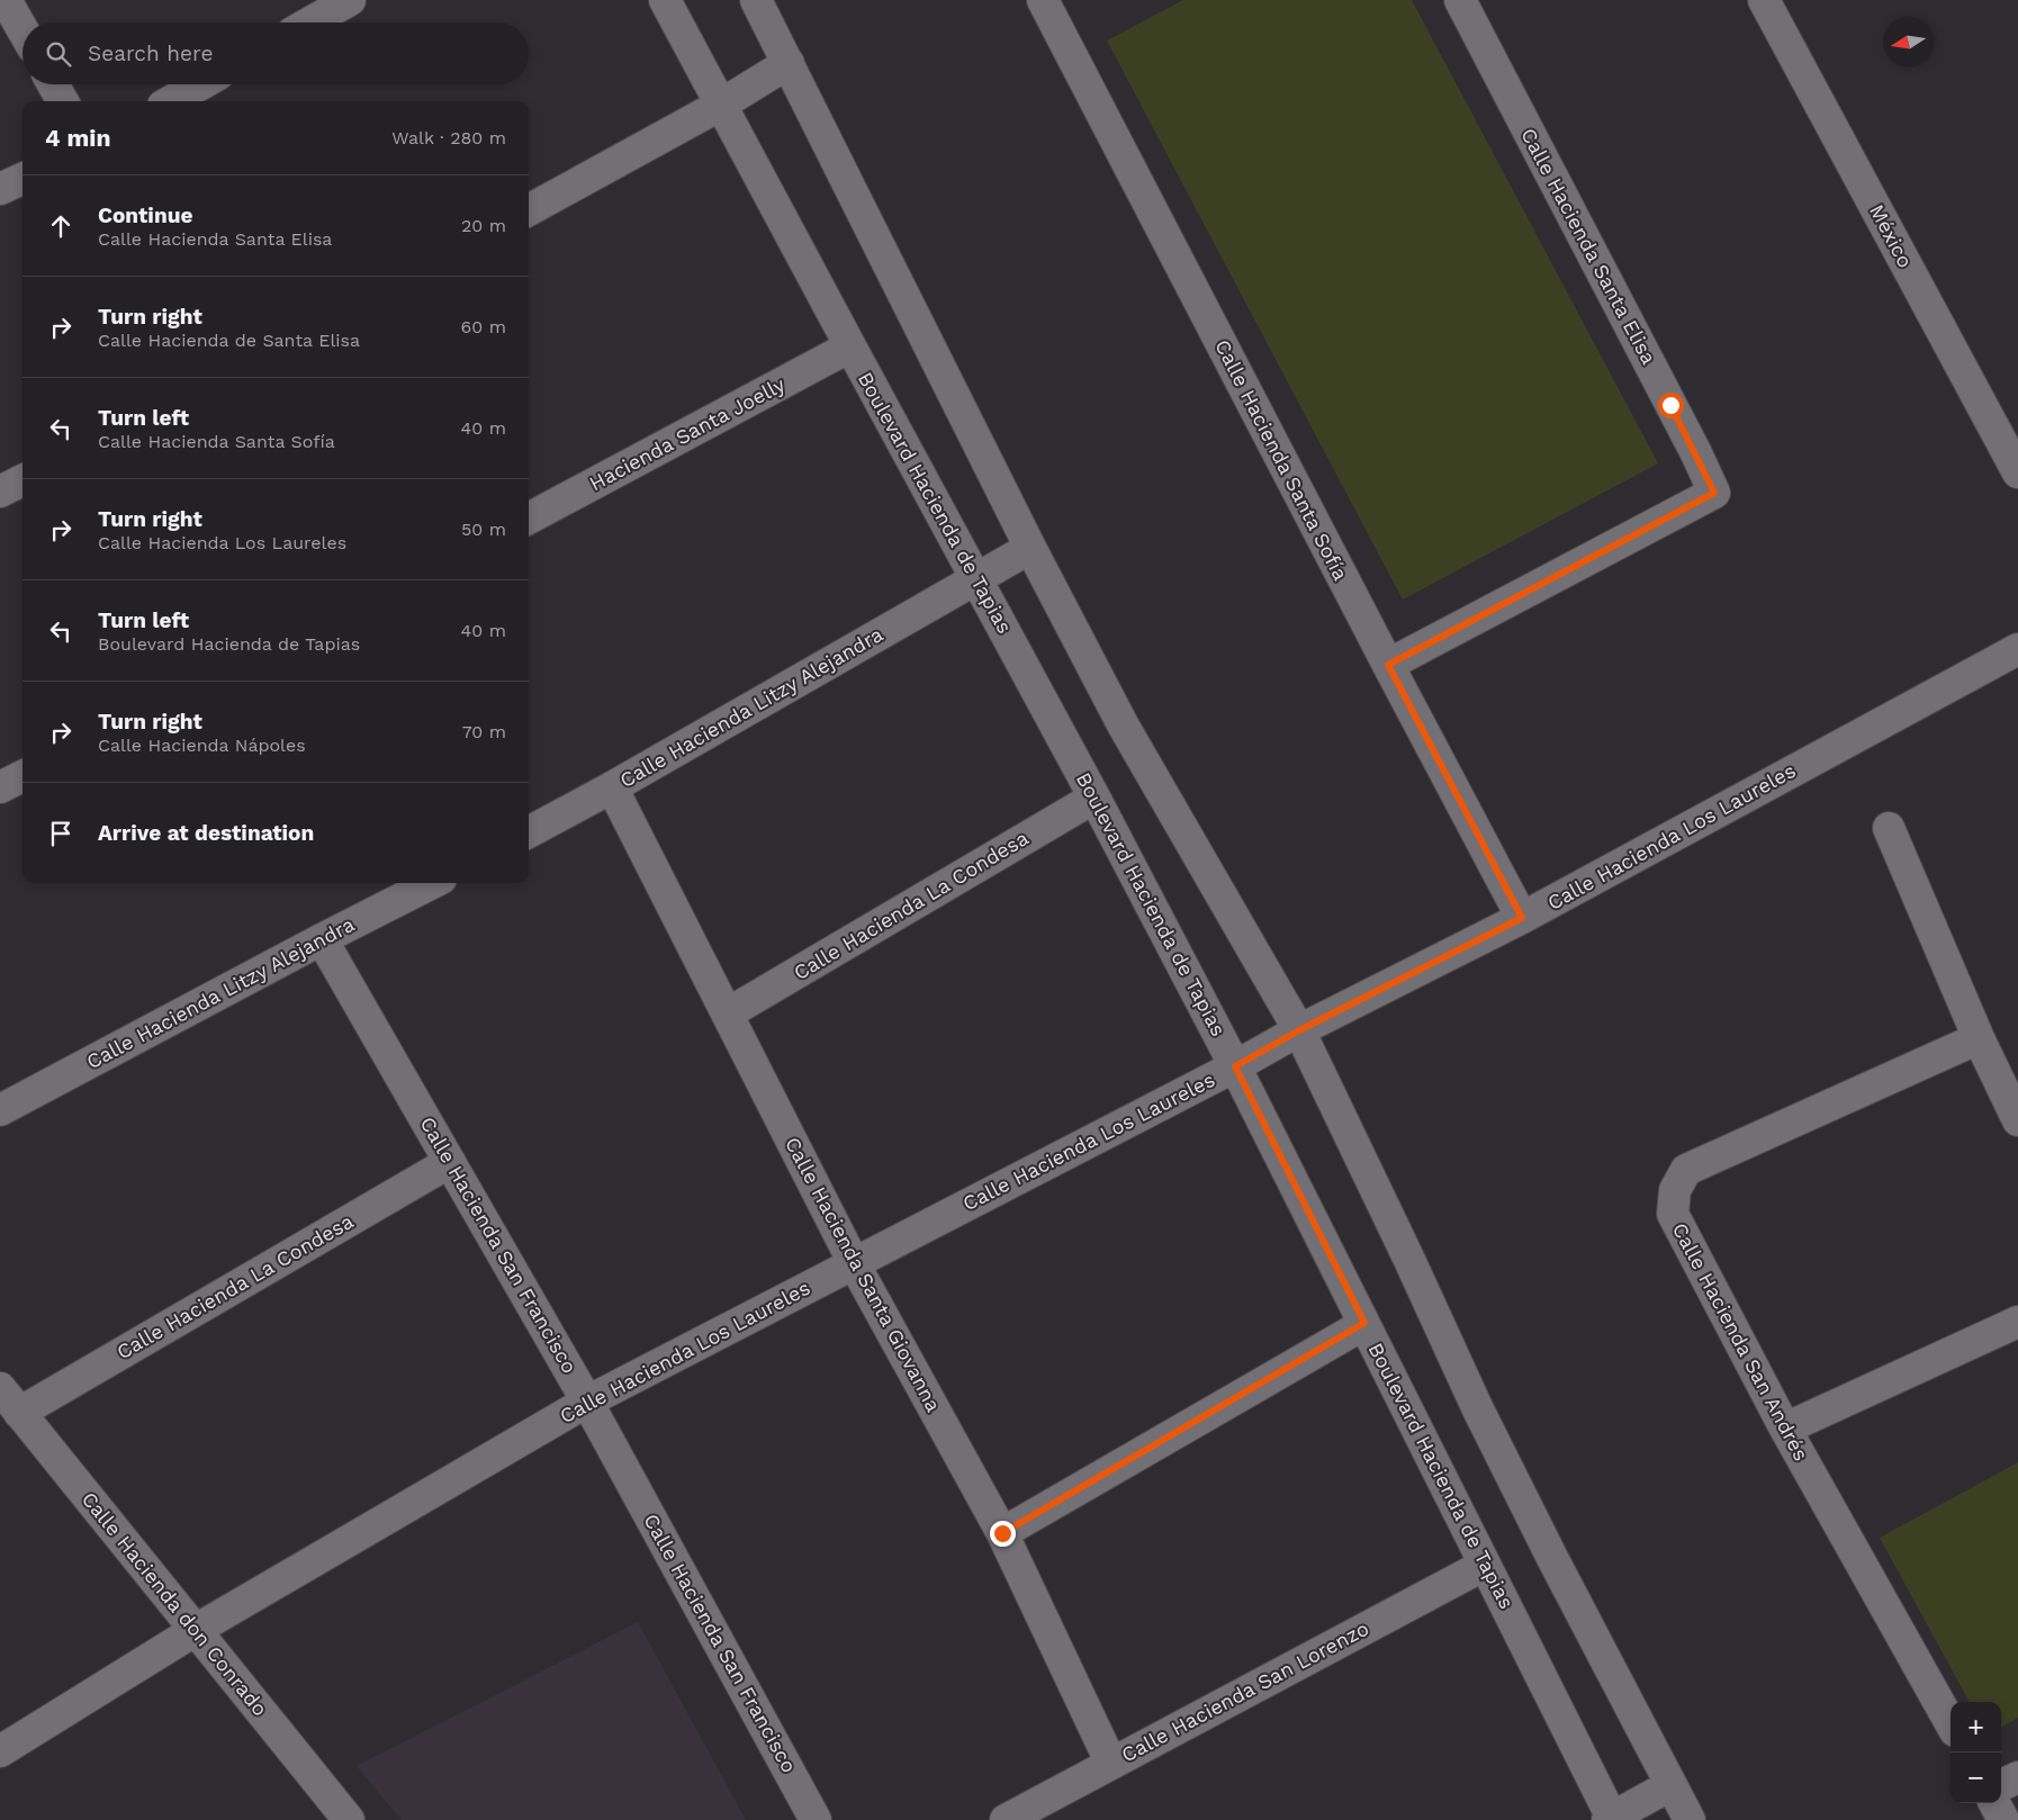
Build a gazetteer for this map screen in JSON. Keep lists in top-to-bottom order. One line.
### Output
{"streets":{"street":["México","Calle Hacienda Santa Elisa","Hacienda Santa Joelly","Calle Hacienda Santa Sofía","Boulevard Hacienda de Tapias","Calle Hacienda Litzy Alejandra","Calle Hacienda Los Laureles","Calle Hacienda La Condesa","Calle Hacienda San Francisco","Calle Hacienda Santa Giovanna","Calle Hacienda San Andrés","Calle Hacienda don Conrado","Calle Hacienda San Lorenzo"]},"crossings":[["Calle Hacienda Santa Elisa","Calle Hacienda Santa Sofía"],["Hacienda Santa Joelly","Boulevard Hacienda de Tapias"],["Calle Hacienda Santa Sofía","Calle Hacienda Los Laureles"],["Boulevard Hacienda de Tapias","Calle Hacienda Litzy Alejandra"],["Boulevard Hacienda de Tapias","Calle Hacienda Los Laureles"],["Boulevard Hacienda de Tapias","Calle Hacienda La Condesa"],["Boulevard Hacienda de Tapias","Calle Hacienda San Lorenzo"],["Calle Hacienda Litzy Alejandra","Calle Hacienda San Francisco"],["Calle Hacienda Litzy Alejandra","Calle Hacienda Santa Giovanna"],["Calle Hacienda Los Laureles","Calle Hacienda San Francisco"],["Calle Hacienda Los Laureles","Calle Hacienda Santa Giovanna"],["Calle Hacienda Los Laureles","Calle Hacienda don Conrado"],["Calle Hacienda La Condesa","Calle Hacienda San Francisco"],["Calle Hacienda La Condesa","Calle Hacienda Santa Giovanna"],["Calle Hacienda La Condesa","Calle Hacienda don Conrado"],["Calle Hacienda Santa Giovanna","Calle Hacienda San Lorenzo"]],"north":"left","page":{"search":"Search here","heading":["4 min","Walk · 280 m"],"list":[["Continue","Calle Hacienda Santa Elisa","20 m"],["Turn right","Calle Hacienda de Santa Elisa","60 m"],["Turn left","Calle Hacienda Santa Sofía","40 m"],["Turn right","Calle Hacienda Los Laureles","50 m"],["Turn left","Boulevard Hacienda de Tapias","40 m"],["Turn right","Calle Hacienda Nápoles","70 m"],"Arrive at destination"],"map_buttons":["+","−"]}}
